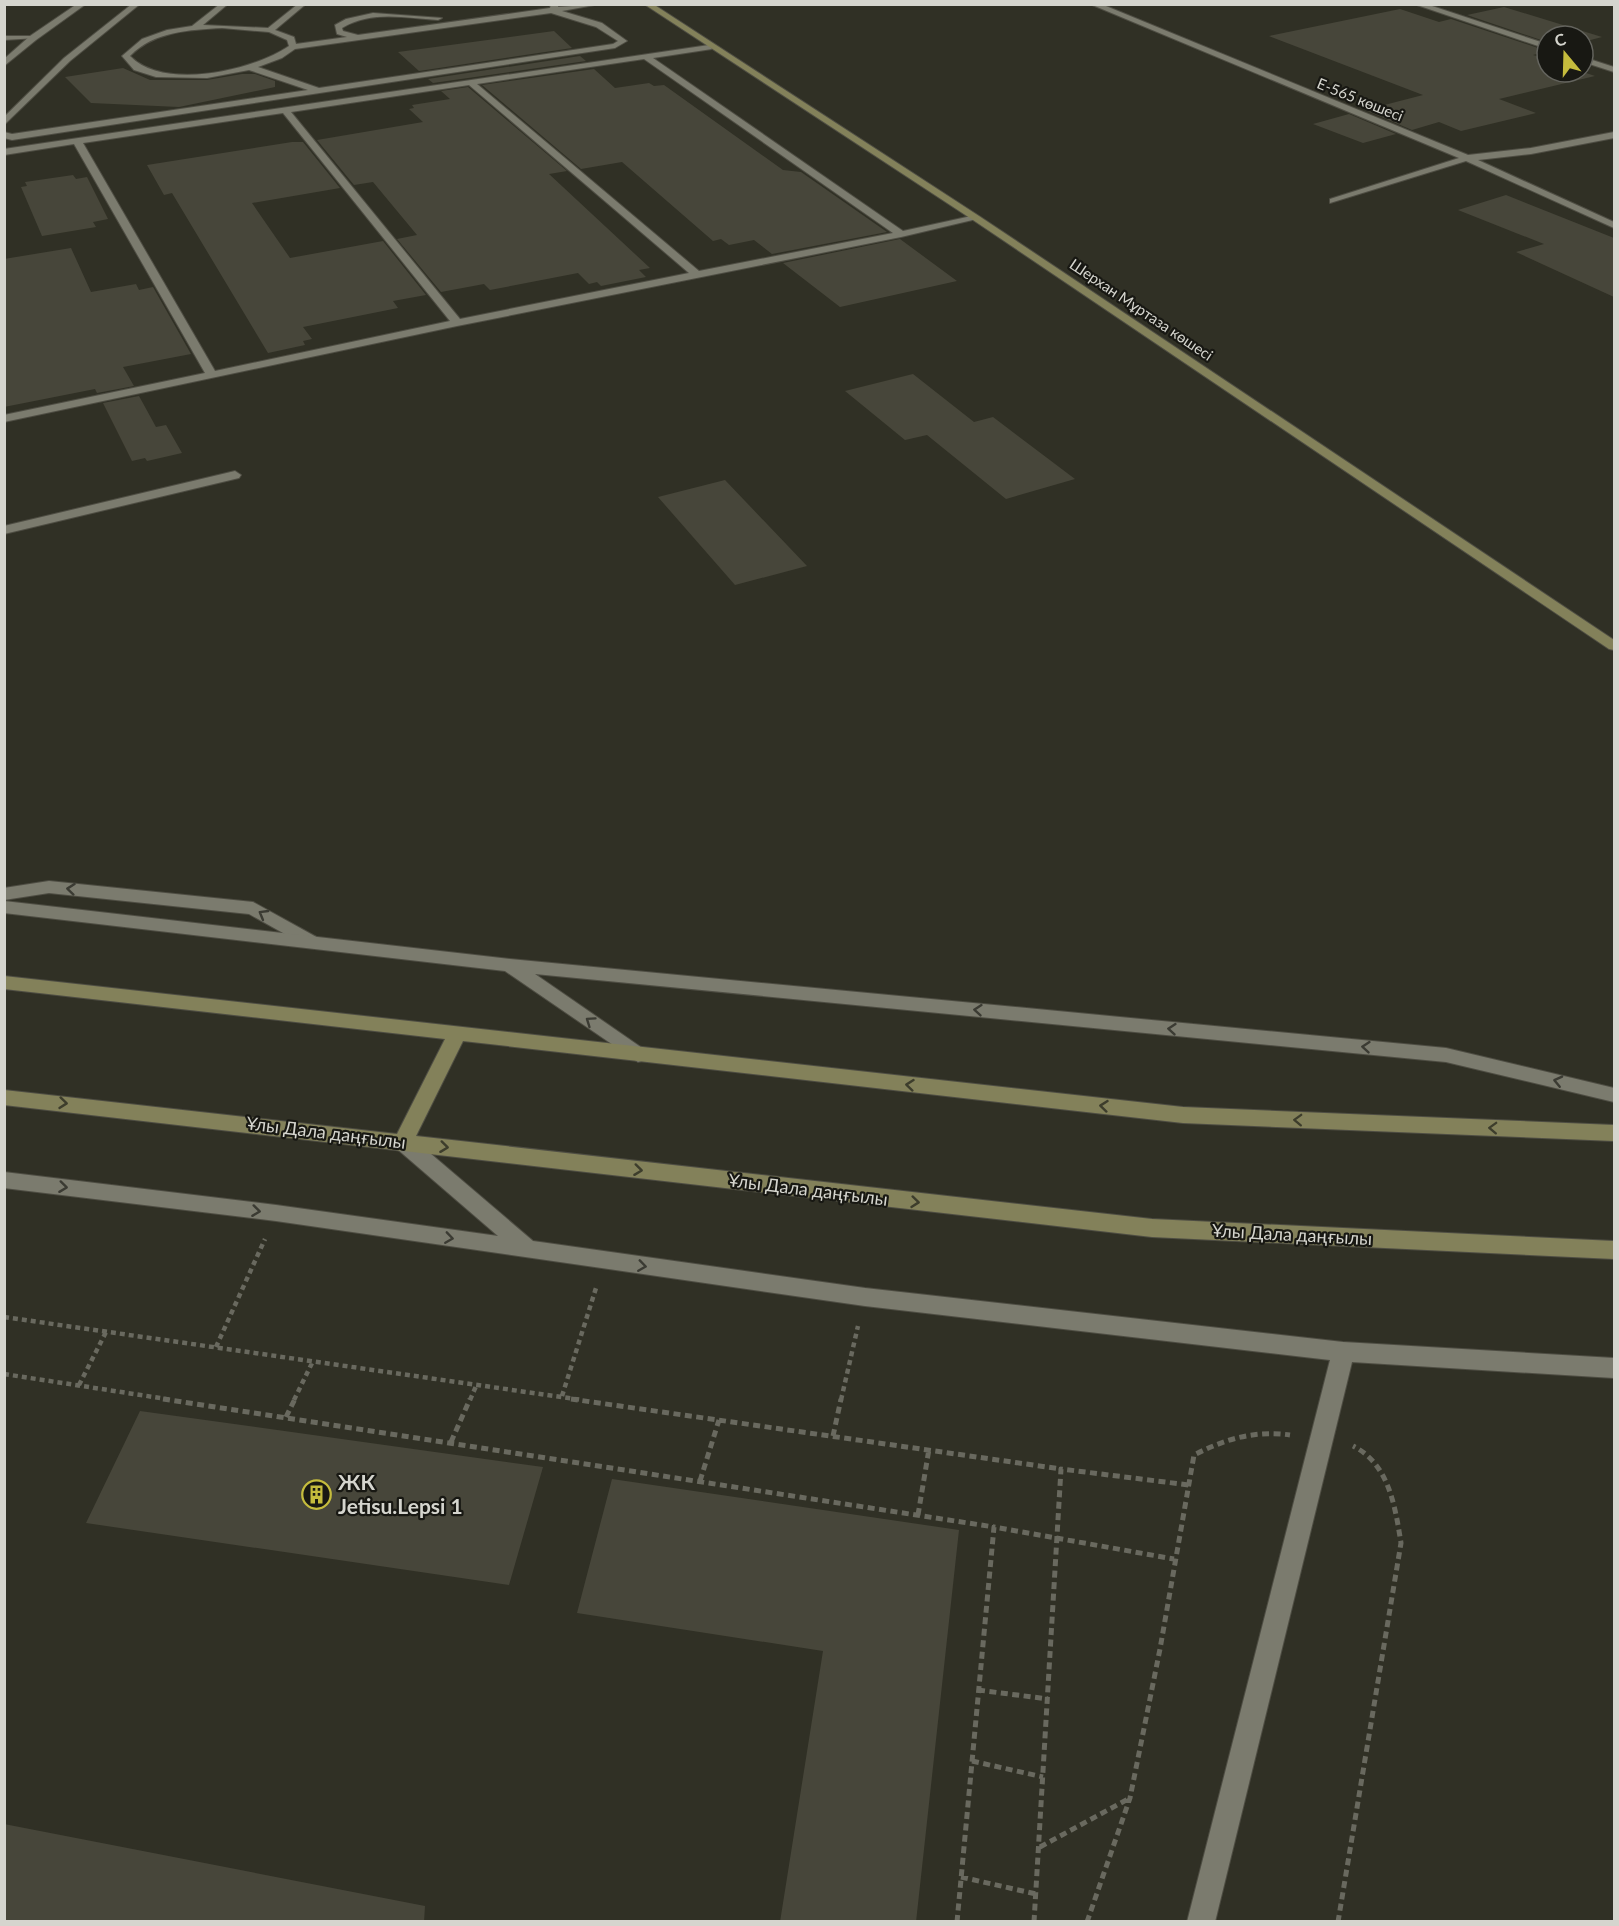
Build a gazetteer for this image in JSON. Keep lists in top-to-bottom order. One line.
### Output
{"streets":{"main road":["Шерхан Мұртаза көшесі","Ұлы Дала даңғылы"],"street":["Е-565 көшесі"]},"places":{"building":["ЖК Jetisu.Lepsi 1"]},"north":"top"}
